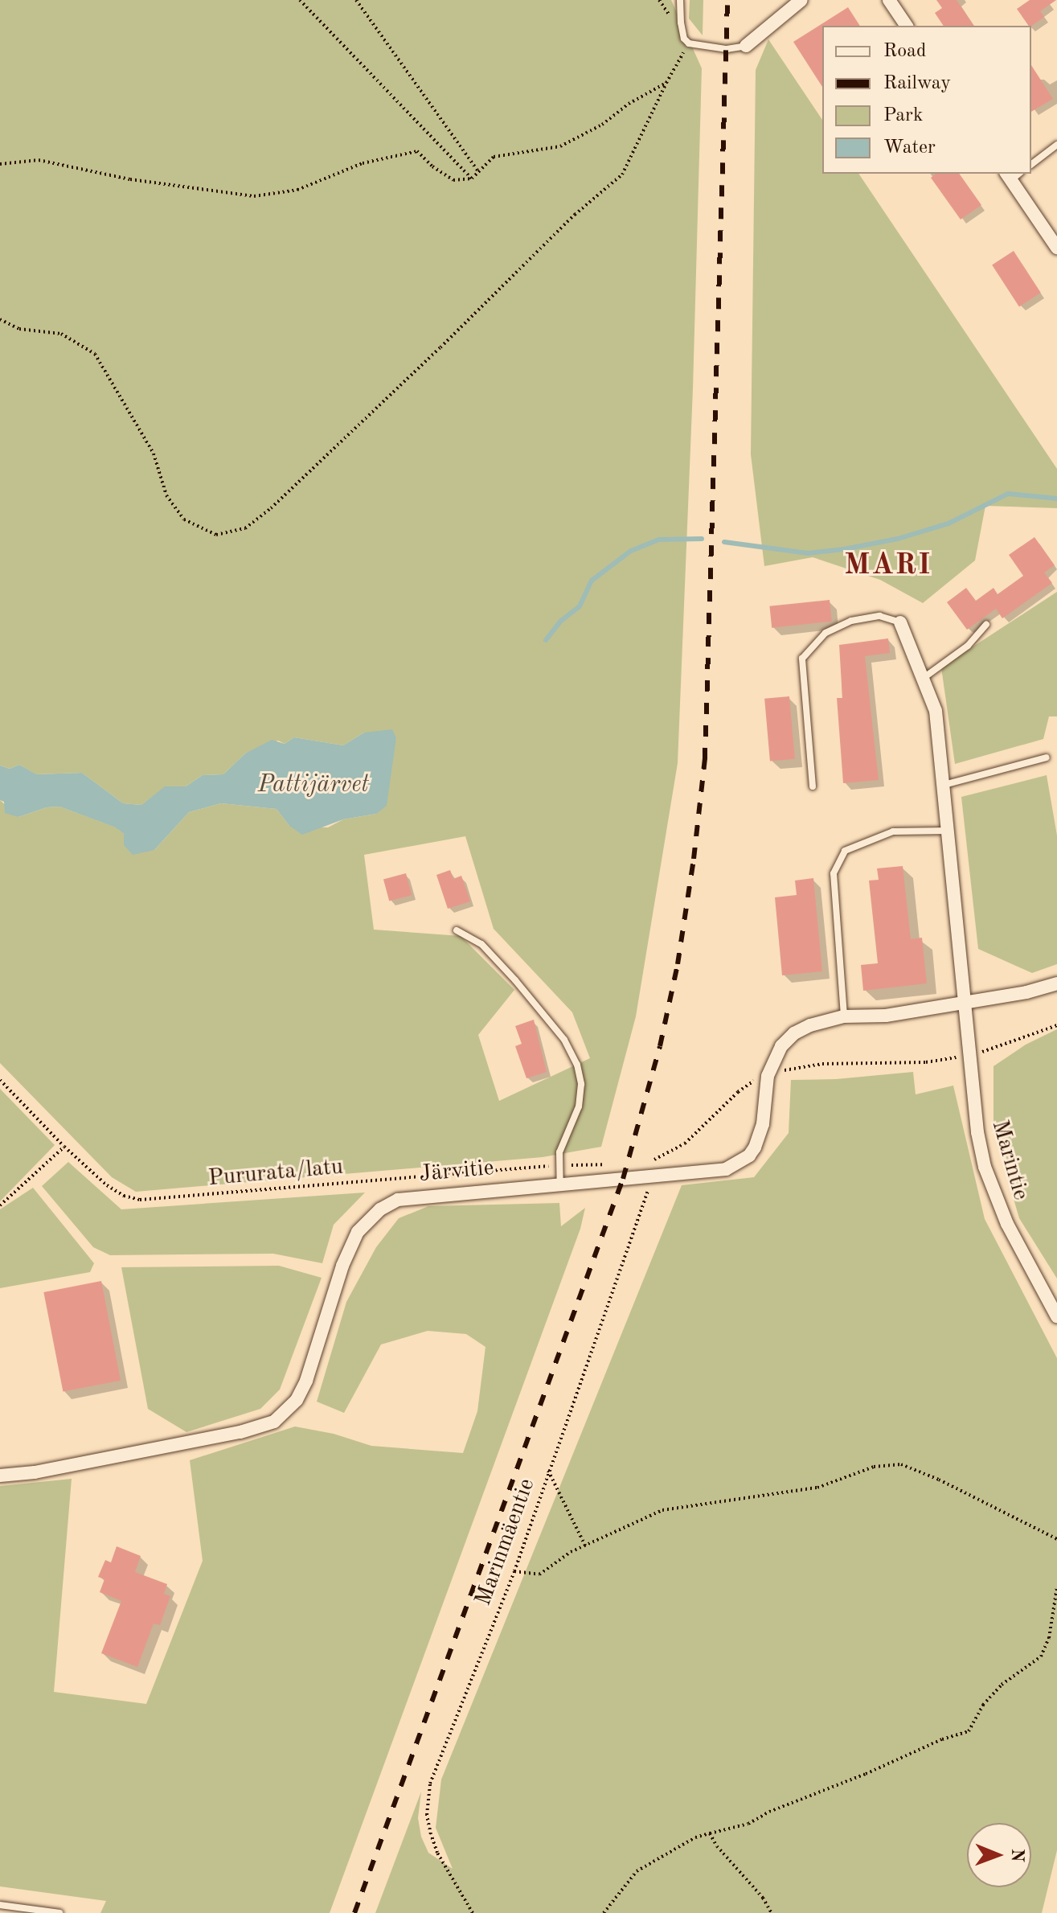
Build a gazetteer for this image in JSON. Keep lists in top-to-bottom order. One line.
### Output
{"streets":{"street":["Marintie","Järvitie"],"path":["Pururata/latu","Marinmäentie"]},"crossings":[["Marintie","Järvitie"],["Järvitie","Marinmäentie"]],"districts":["MARI"],"water":["Pattijärvet"],"legend":["Road","Railway","Park","Water"],"north":"right"}
